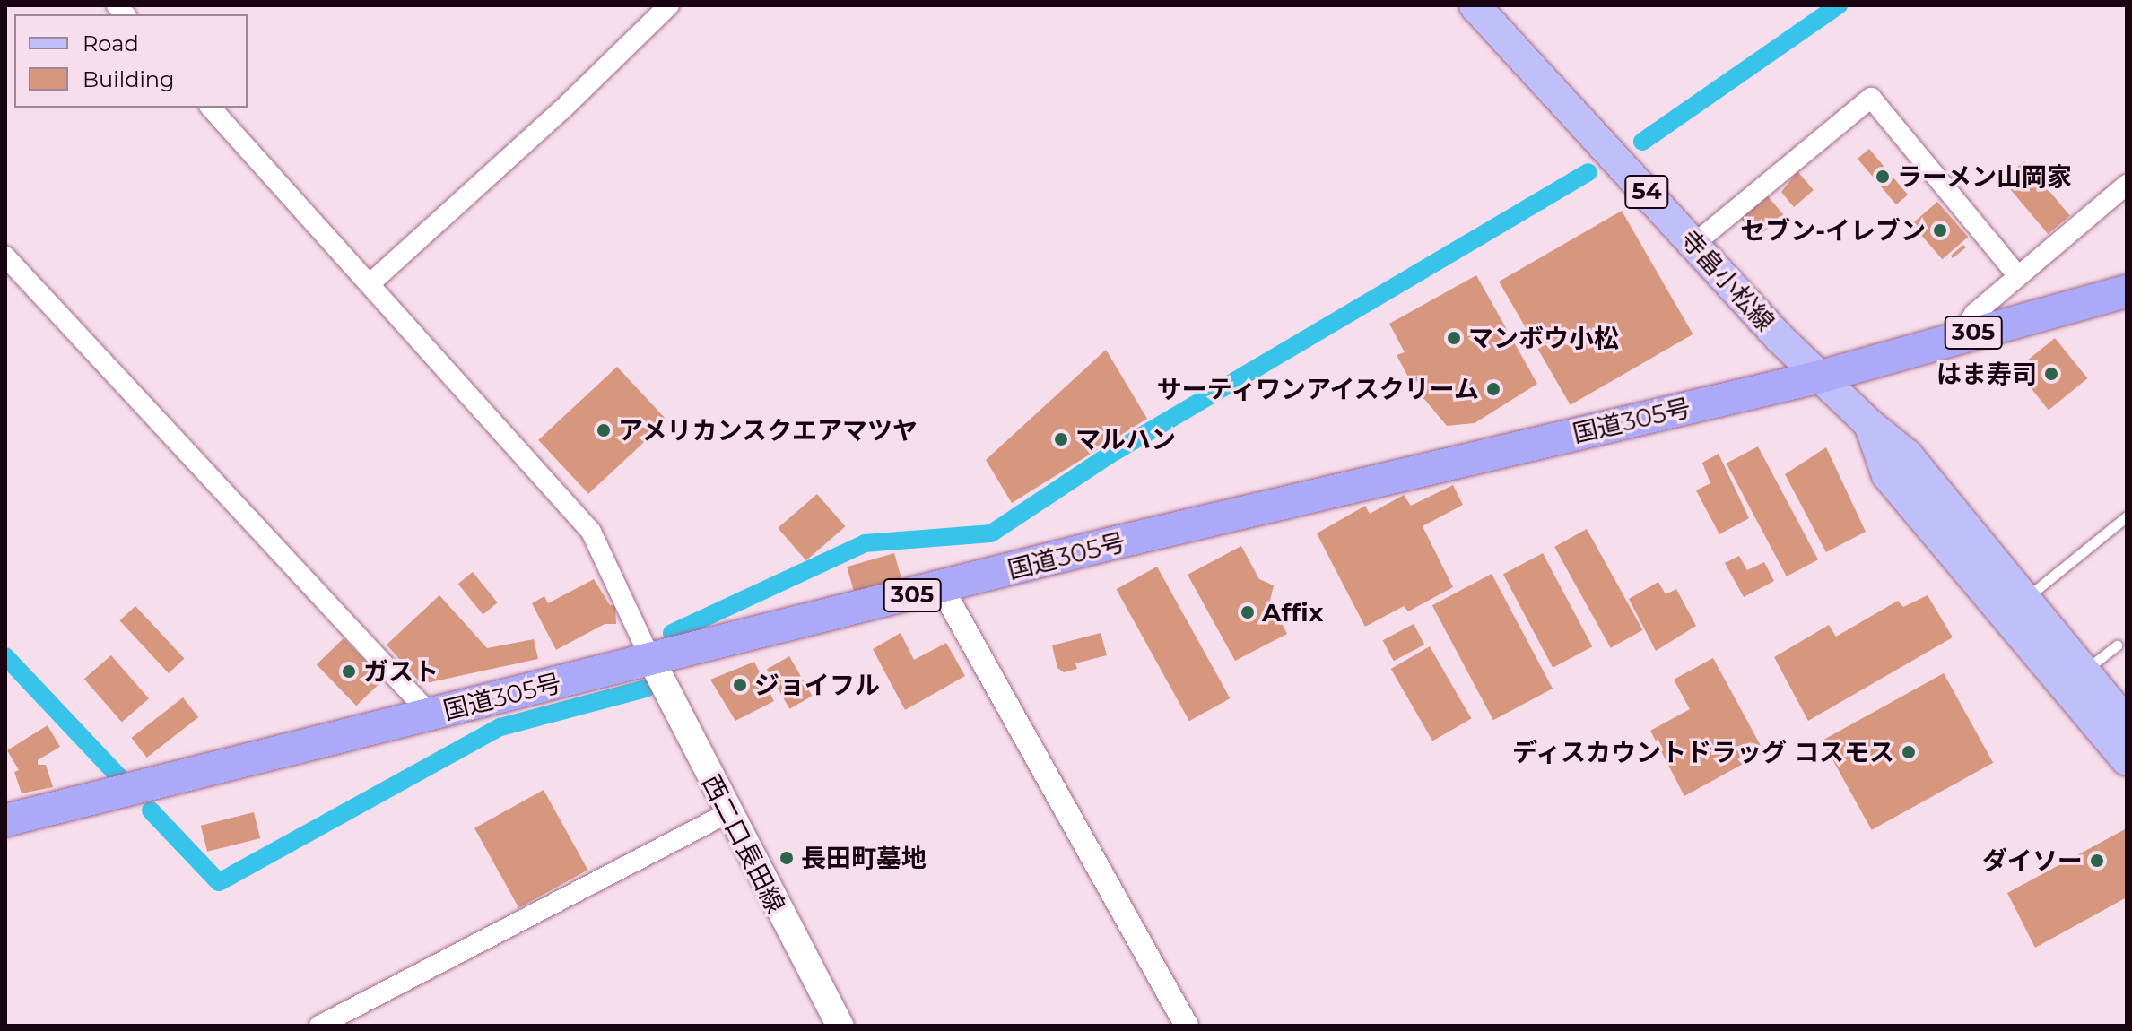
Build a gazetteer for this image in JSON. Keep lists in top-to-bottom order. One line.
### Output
{"streets":{"highway":["305","国道305号"],"main road":["54","寺畠小松線","西二口長田線"]},"crossings":[["寺畠小松線","国道305号"],["国道305号","西二口長田線"]],"places":["ラーメン山岡家","セブン-イレブン","マンボウ小松","はま寿司","サーティワンアイスクリーム","アメリカンスクエアマツヤ","マルハン","Affix","ガスト","ジョイフル","ディスカウントドラッグ コスモス","長田町墓地","ダイソー"],"legend":["Road","Building"]}
